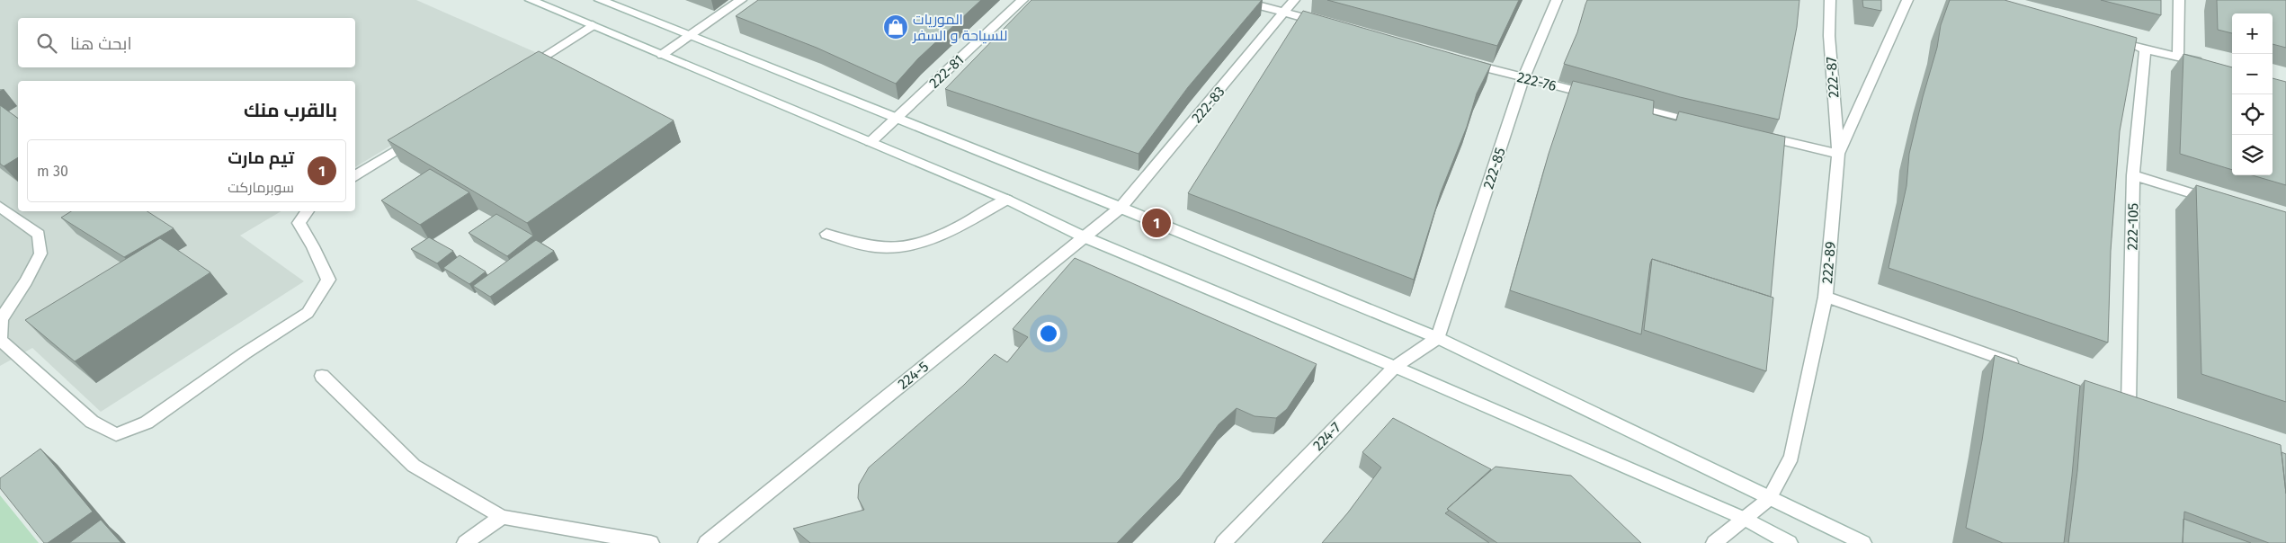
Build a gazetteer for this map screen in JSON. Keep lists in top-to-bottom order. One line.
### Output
{"streets":{"street":["222-81","222-87","222-76","222-83","222-85","222-105","222-89","224-5","224-7"]},"crossings":[["222-87","222-89"],["222-76","222-85"],["222-83","224-5"],["222-85","224-7"]],"places":{"shop":["الموريات للسياحة و السفر"]},"page":{"map_buttons":["+","−"],"search":"ابحث هنا","heading":"بالقرب منك","list":[{"mark":"1","name":"تيم مارت","note":"سوبرماركت","value":"30 m"}],"pins":"1"}}
